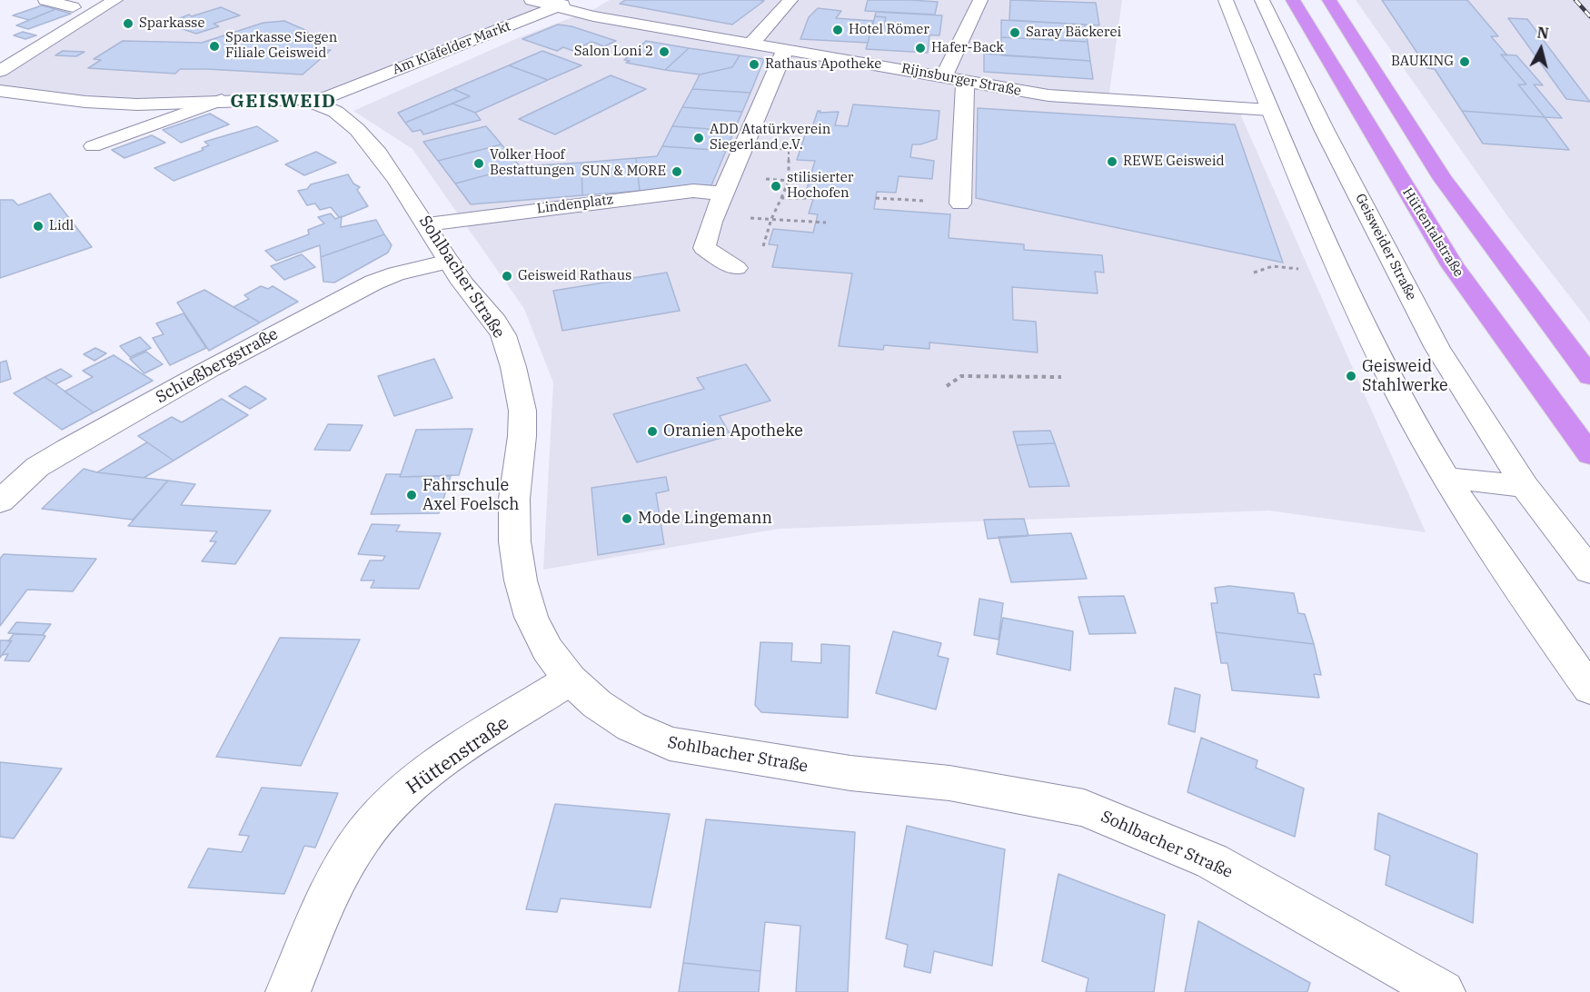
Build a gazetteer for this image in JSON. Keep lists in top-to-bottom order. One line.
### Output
{"streets":{"highway":["Hüttentalstraße"],"street":["Am Klafelder Markt","Rijnsburger Straße","Lindenplatz","Geisweider Straße","Sohlbacher Straße","Schießbergstraße","Hüttenstraße"]},"crossings":[["Am Klafelder Markt","Rijnsburger Straße"],["Am Klafelder Markt","Sohlbacher Straße"],["Lindenplatz","Sohlbacher Straße"],["Sohlbacher Straße","Schießbergstraße"],["Sohlbacher Straße","Hüttenstraße"]],"districts":["GEISWEID"],"places":["Sparkasse","Hotel Römer","Saray Bäckerei","Sparkasse Siegen Filiale Geisweid","Hafer-Back","Salon Loni 2","BAUKING","Rathaus Apotheke","ADD Atatürkverein Siegerland e.V.","REWE Geisweid","Volker Hoof Bestattungen","SUN & MORE","stilisierter Hochofen","Lidl","Geisweid Rathaus","Geisweid Stahlwerke","Oranien Apotheke","Fahrschule Axel Foelsch","Mode Lingemann"],"north":"top"}
